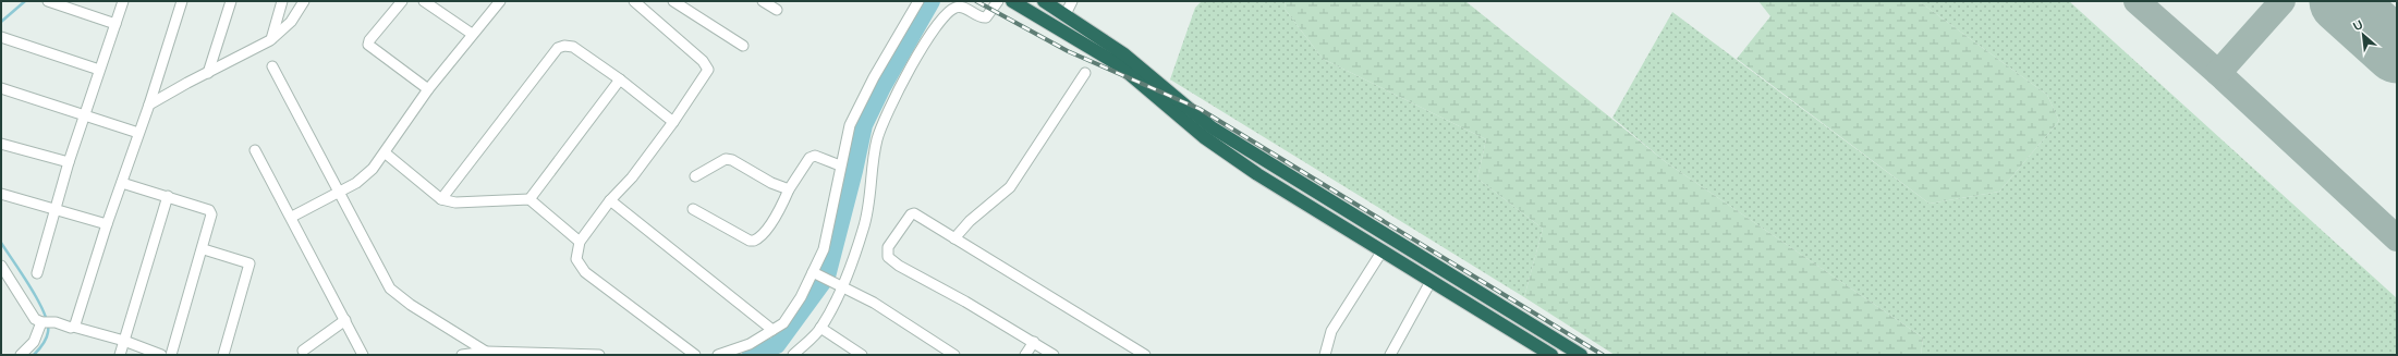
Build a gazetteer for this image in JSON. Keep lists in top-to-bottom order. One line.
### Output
{"north":"top left"}
